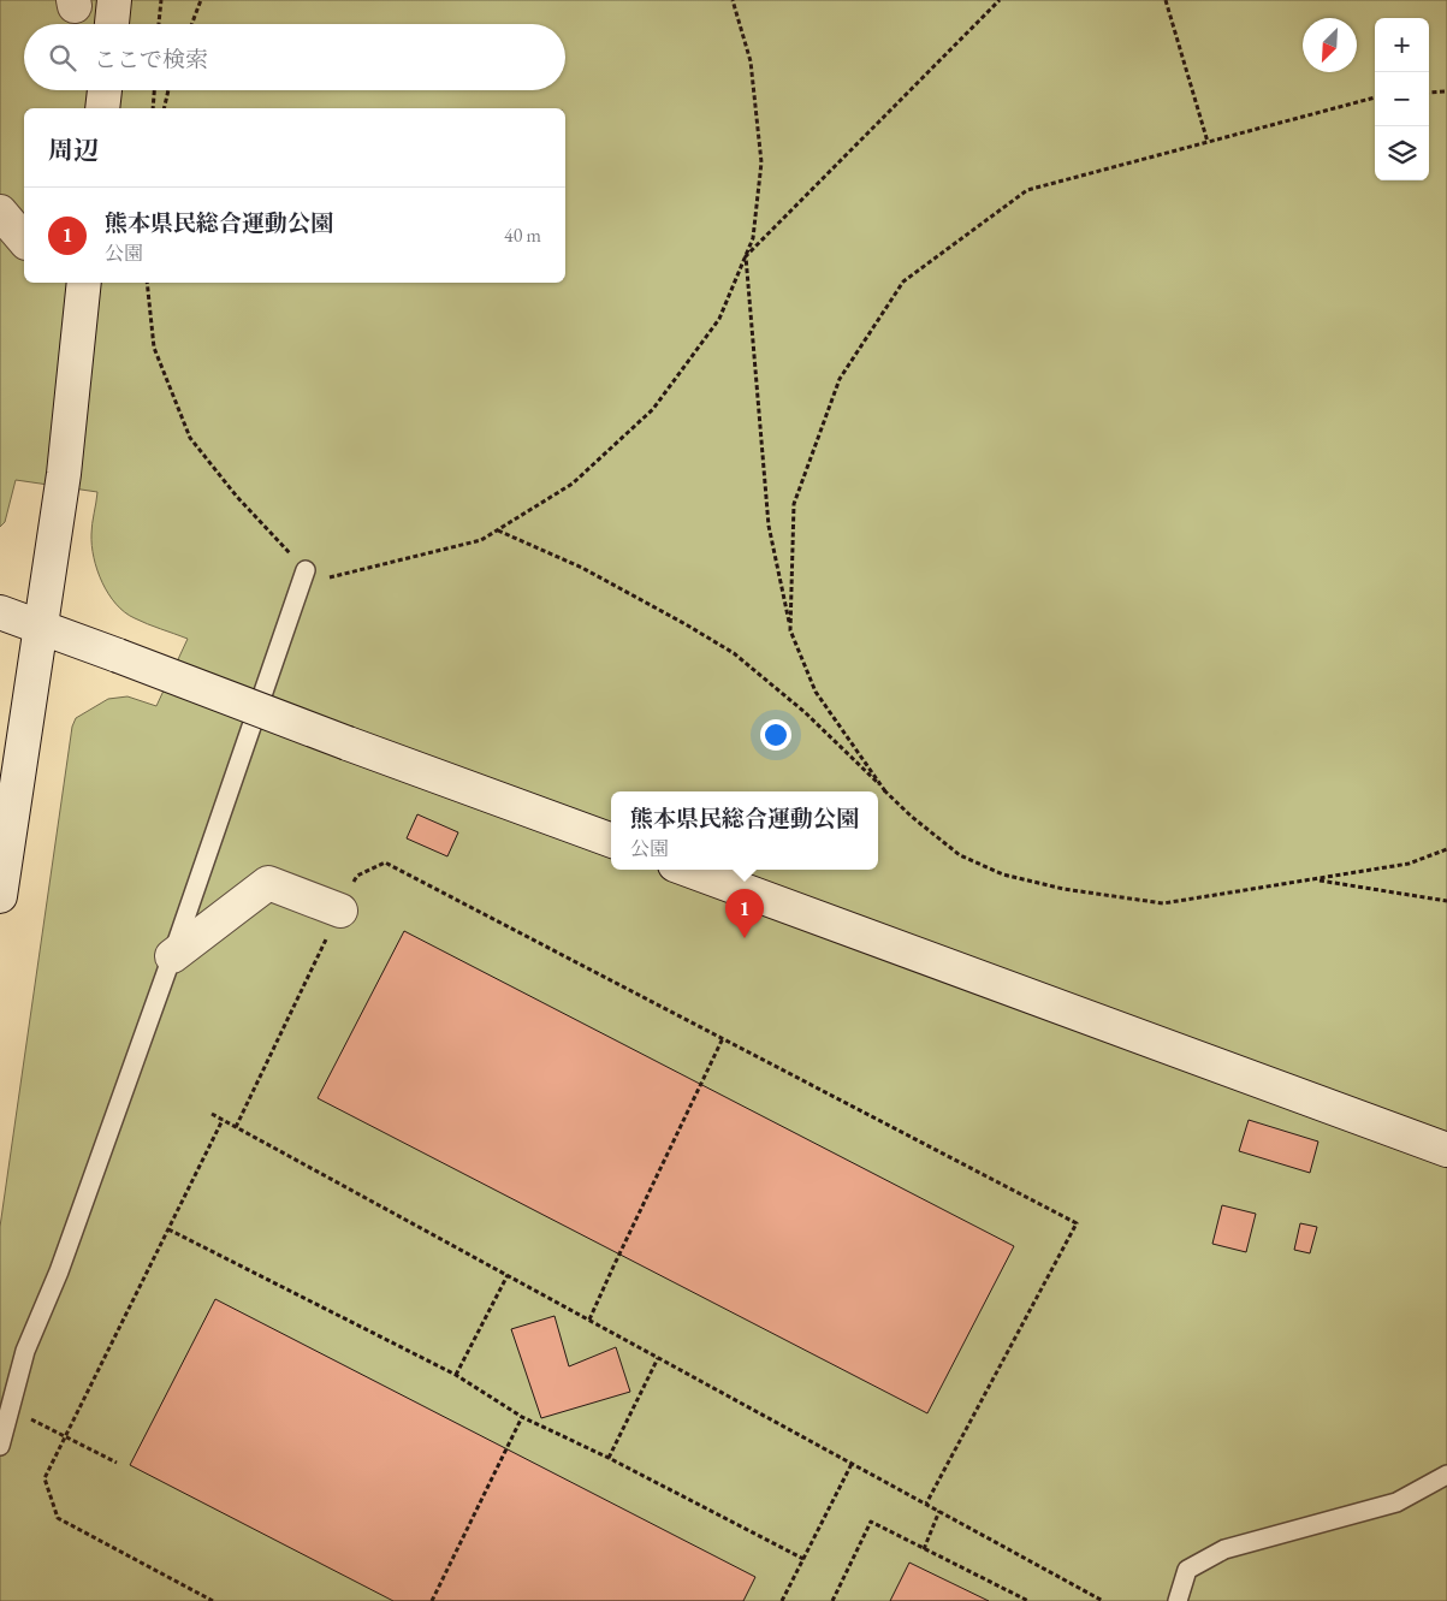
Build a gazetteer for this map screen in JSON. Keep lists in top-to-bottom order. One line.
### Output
{"north":"bottom left","page":{"map_buttons":["+","−"],"search":"ここで検索","heading":"周辺","list":[{"mark":"1","name":"熊本県民総合運動公園","note":"公園","value":"40 m"}],"popup":["熊本県民総合運動公園","公園"],"pins":"1"}}
